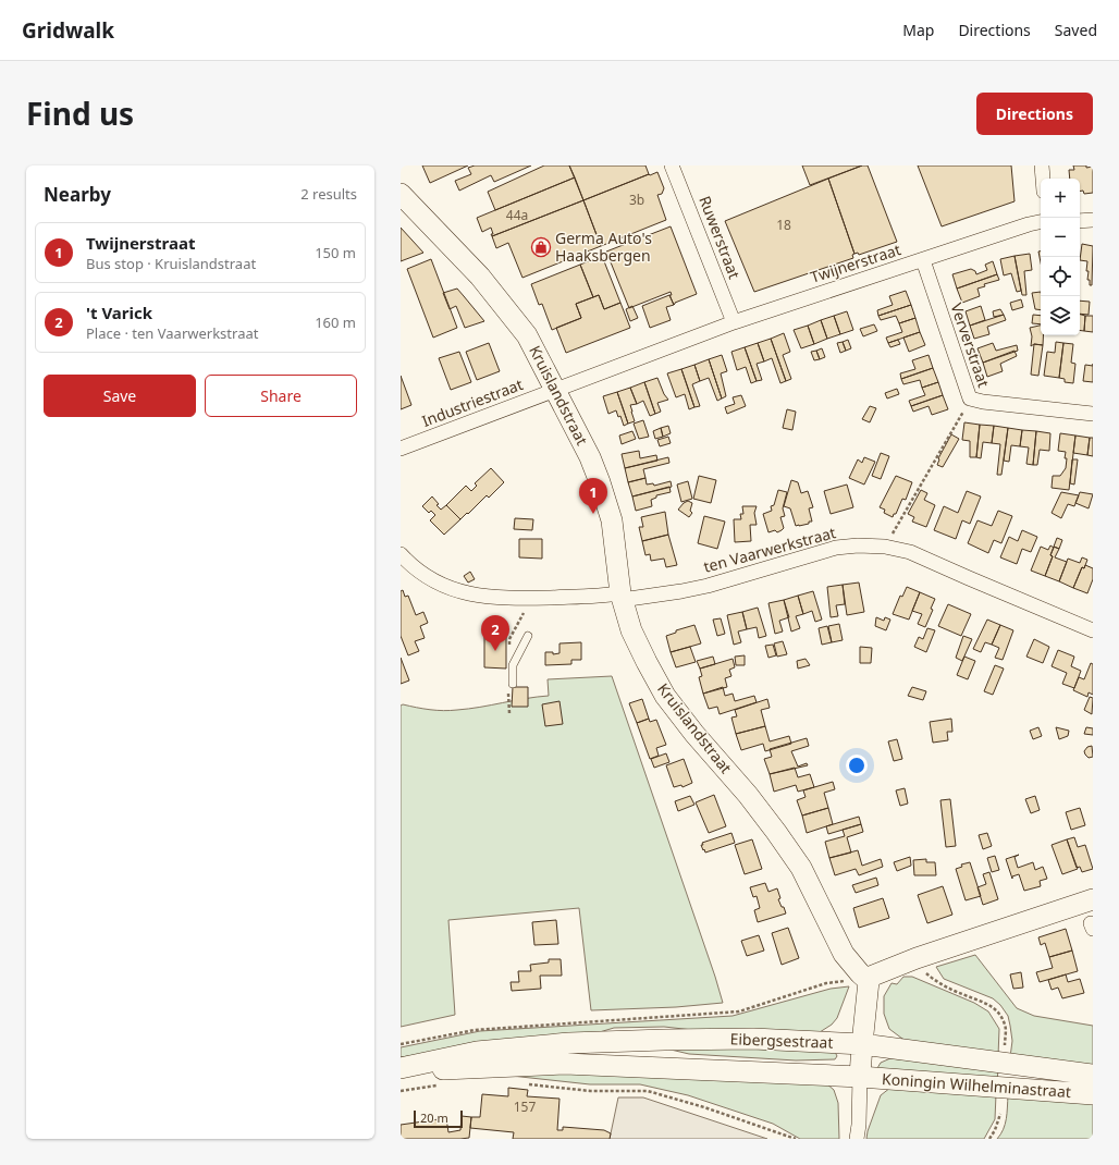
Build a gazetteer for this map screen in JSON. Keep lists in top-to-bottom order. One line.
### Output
{"streets":{"main road":["Kruislandstraat","Eibergsestraat","Koningin Wilhelminastraat"],"street":["Ruwerstraat","Twijnerstraat","Ververstraat","Industriestraat","ten Vaarwerkstraat"]},"crossings":[["Ruwerstraat","Twijnerstraat"],["Twijnerstraat","Ververstraat"],["Twijnerstraat","Kruislandstraat"],["Twijnerstraat","Industriestraat"],["Kruislandstraat","Industriestraat"],["Kruislandstraat","ten Vaarwerkstraat"],["Eibergsestraat","Koningin Wilhelminastraat"]],"places":{"shop":["Germa Auto's Haaksbergen"]},"house_numbers":["3b","44a","18","157"],"scale_bar":"20 m","page":{"header":"Gridwalk","nav":["Map","Directions","Saved"],"title":"Find us","buttons":["Directions",["Save","Share"]],"heading":["Nearby","2 results"],"map_buttons":["+","−"],"list":[{"mark":"1","name":"Twijnerstraat","note":"Bus stop · Kruislandstraat","value":"150 m"},{"mark":"2","name":"'t Varick","note":"Place · ten Vaarwerkstraat","value":"160 m"}],"pins":["1","2"],"scale":"20 m"}}
